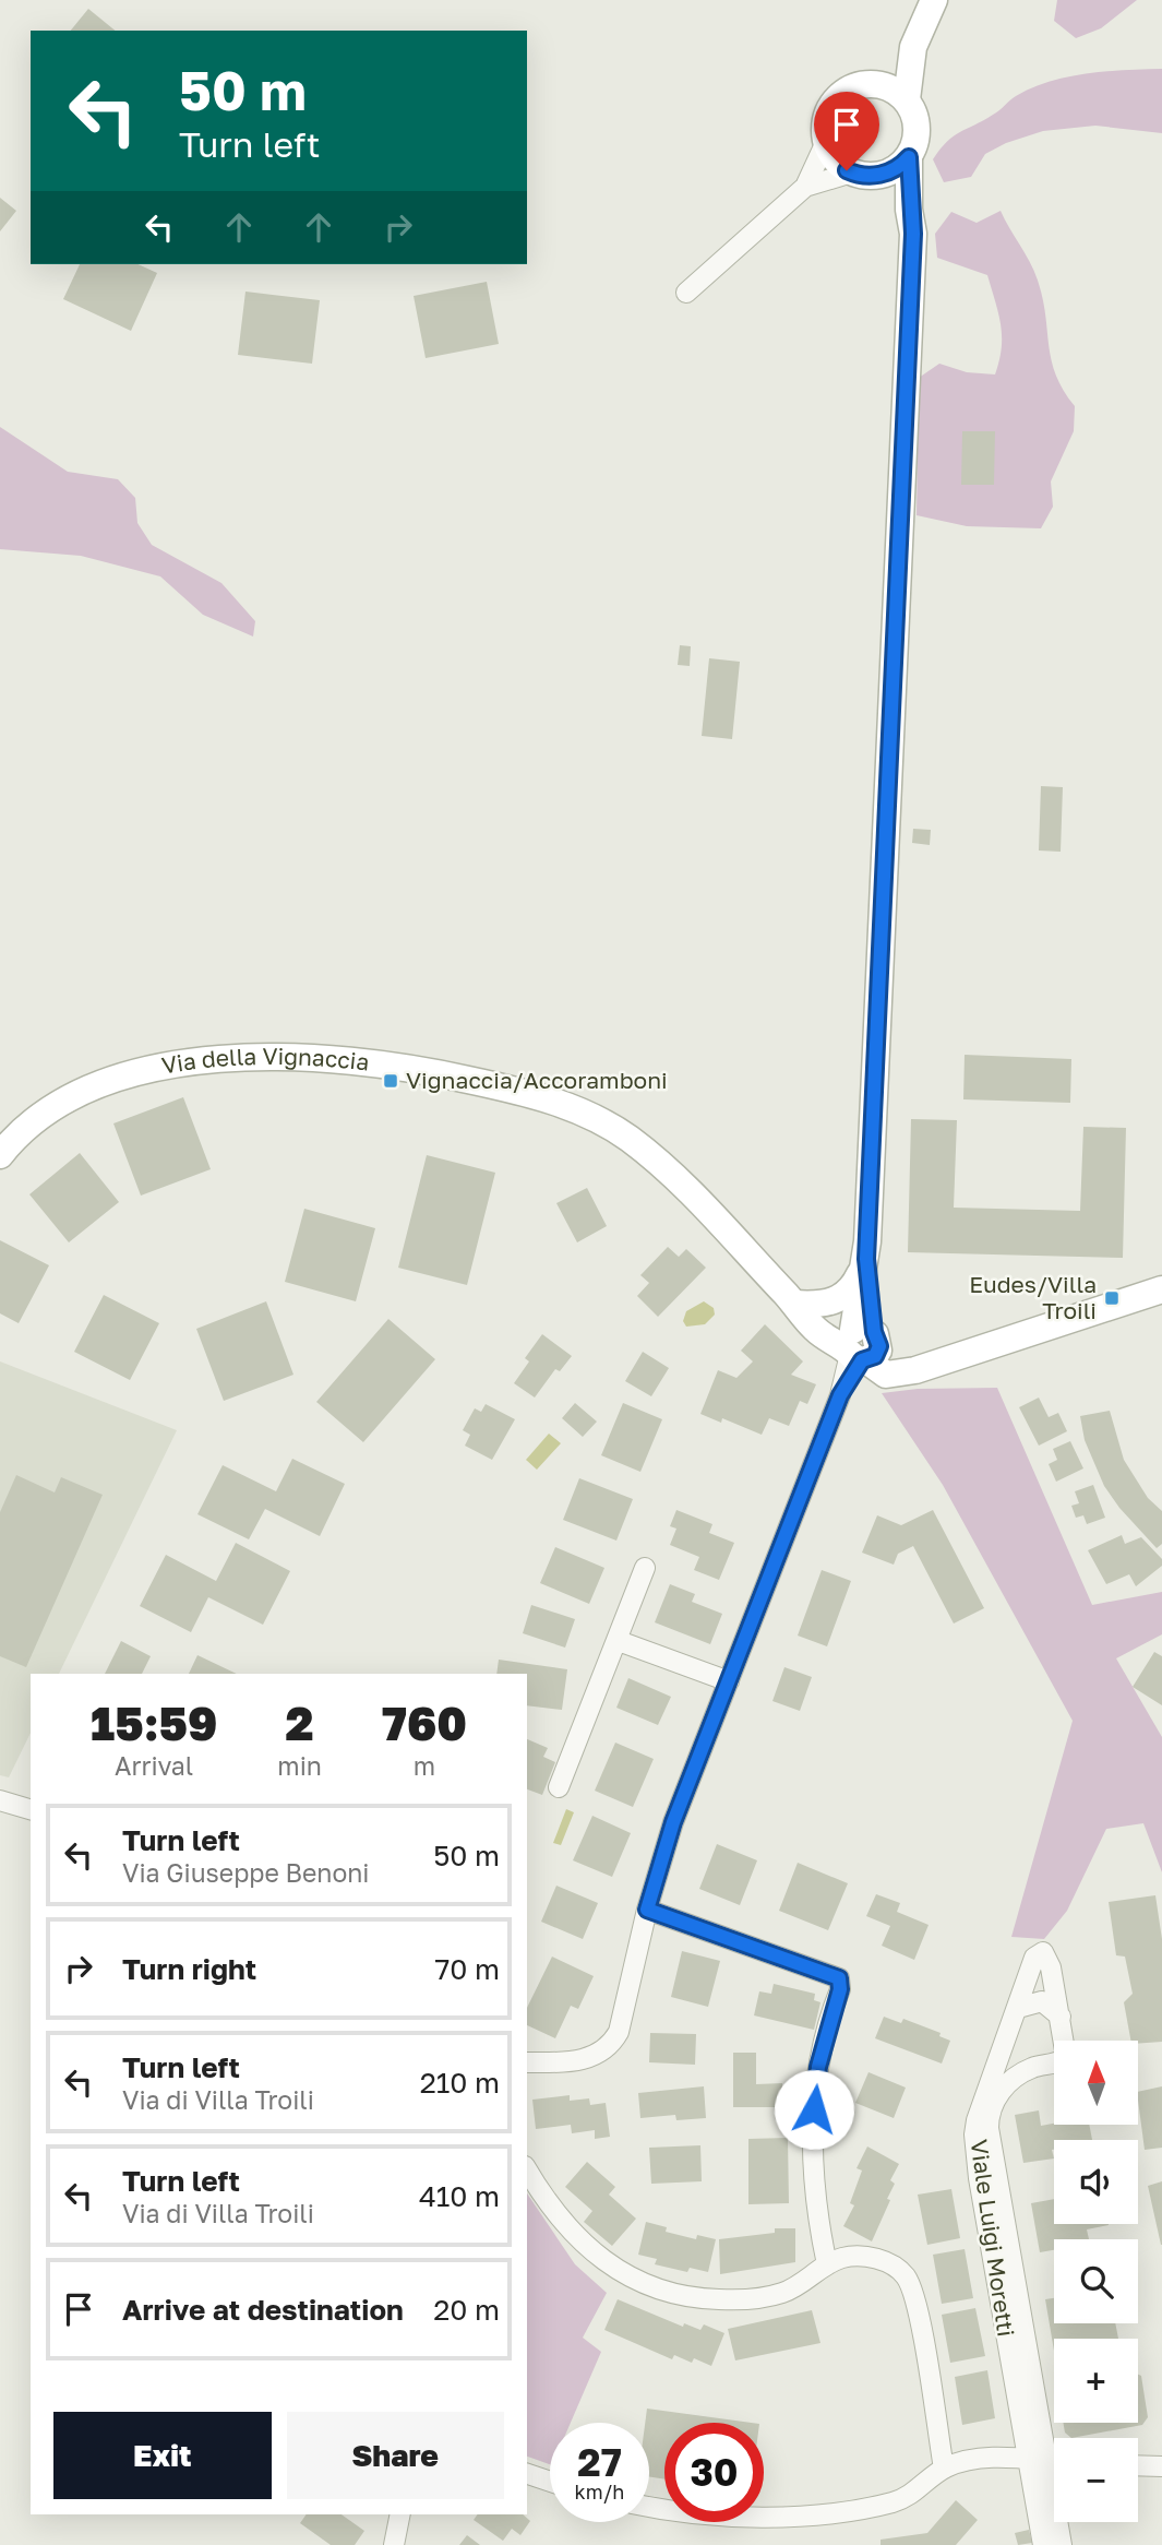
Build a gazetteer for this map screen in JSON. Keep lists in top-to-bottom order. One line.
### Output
{"streets":{"street":["Via della Vignaccia","Viale Luigi Moretti"]},"places":{"transit":["Vignaccia/Accoramboni","Eudes/Villa Troili"]},"north":"top","page":{"turn":["50 m","Turn left"],"eta":["15:59","Arrival","2","min","760","m"],"list":[{"name":"Turn left","note":"Via Giuseppe Benoni","value":"50 m"},{"name":"Turn right","value":"70 m"},{"name":"Turn left","note":"Via di Villa Troili","value":"210 m"},{"name":"Turn left","note":"Via di Villa Troili","value":"410 m"},{"name":"Arrive at destination","value":"20 m"}],"map_buttons":["+","−"],"buttons":["Exit","Share"],"speed":"27 km/h","limit":"30"}}
